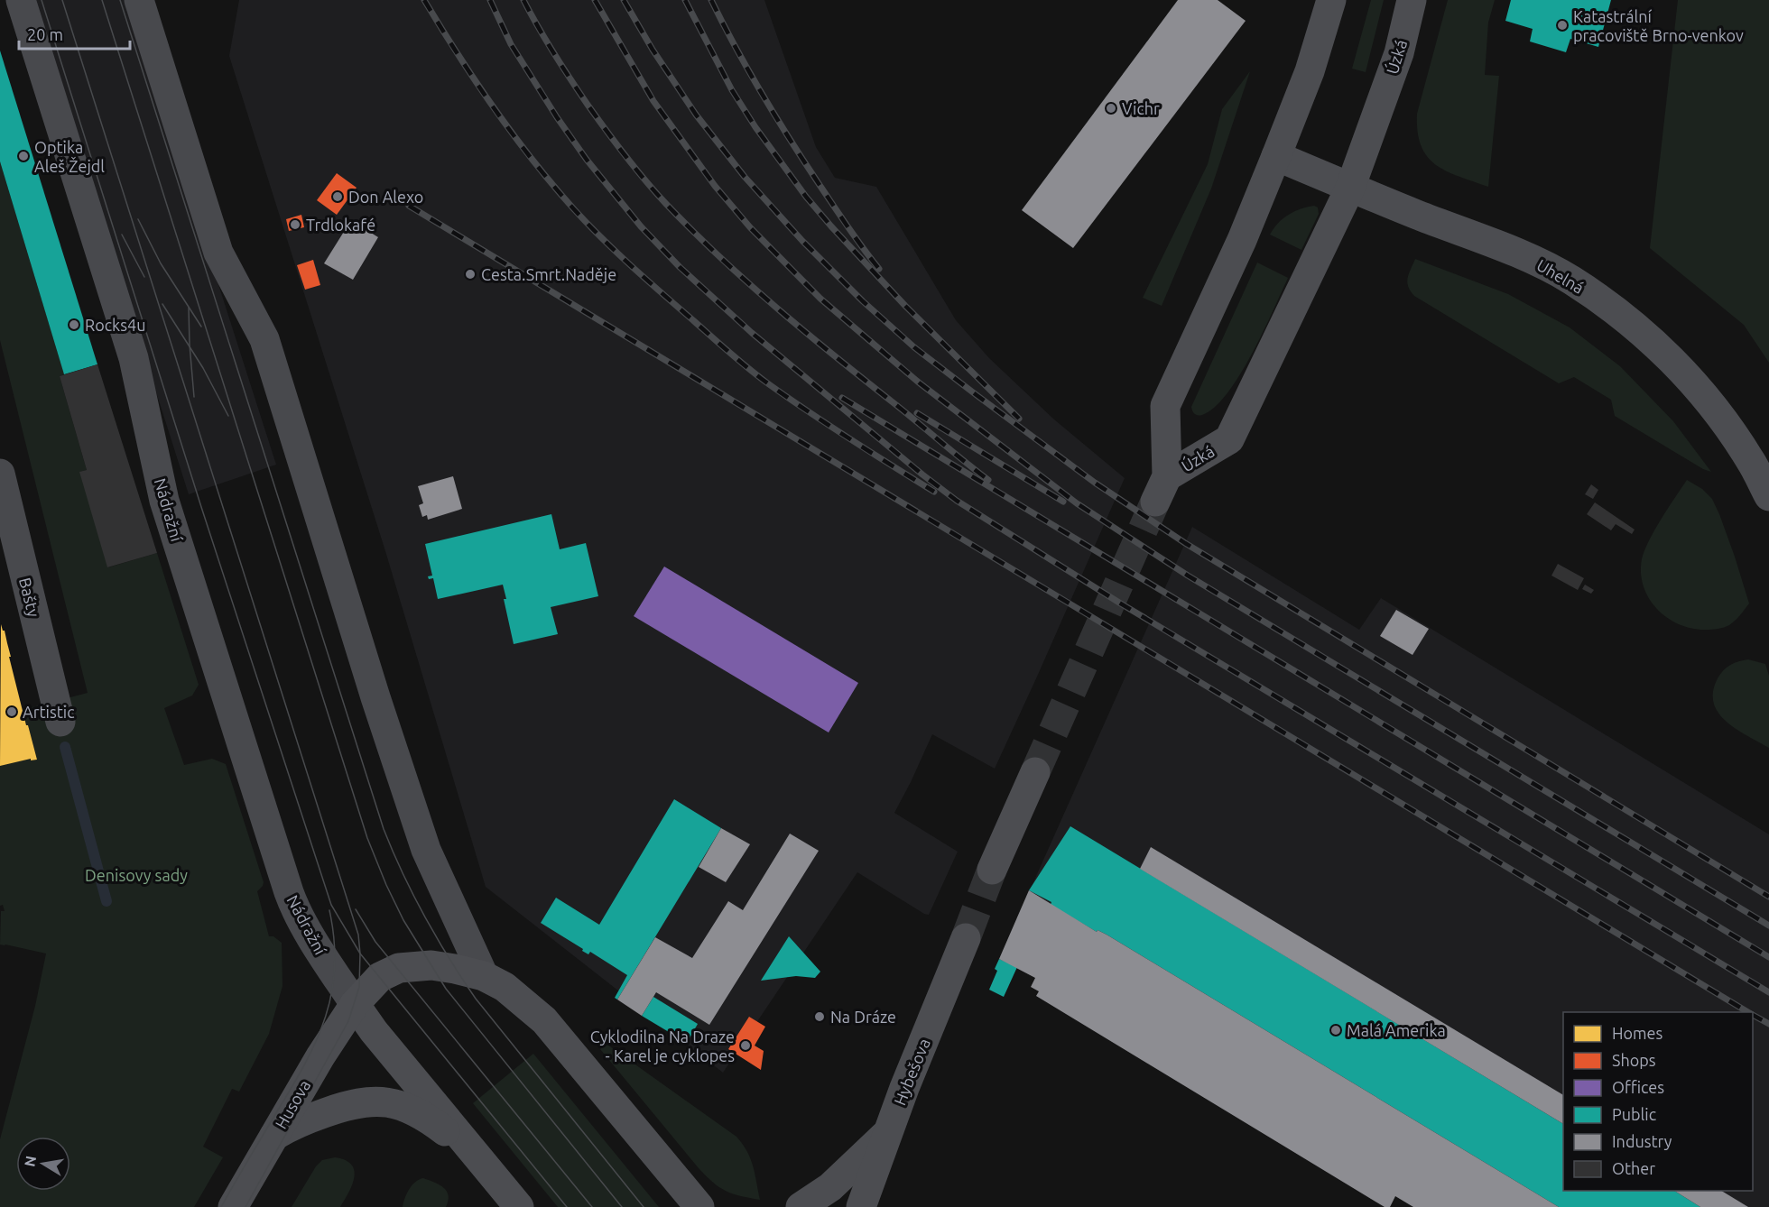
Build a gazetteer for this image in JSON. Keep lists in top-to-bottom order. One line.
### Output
{"streets":{"main road":["Úzká","Uhelná","Nádražní","Hybešova","Husova"],"street":["Bašty"]},"crossings":[["Úzká","Uhelná"],["Nádražní","Husova"]],"parks":["Denisovy sady"],"places":["Katastrální pracoviště Brno-venkov","Vichr","Optika Aleš Žejdl","Don Alexo","Trdlokafé","Cesta.Smrt.Naděje","Rocks4u","Artistic","Na Dráze","Malá Amerika","Cyklodilna Na Draze - Karel je cyklopes"],"legend":["Homes","Shops","Offices","Public","Industry","Other"],"scale_bar":"20 m","north":"left"}
